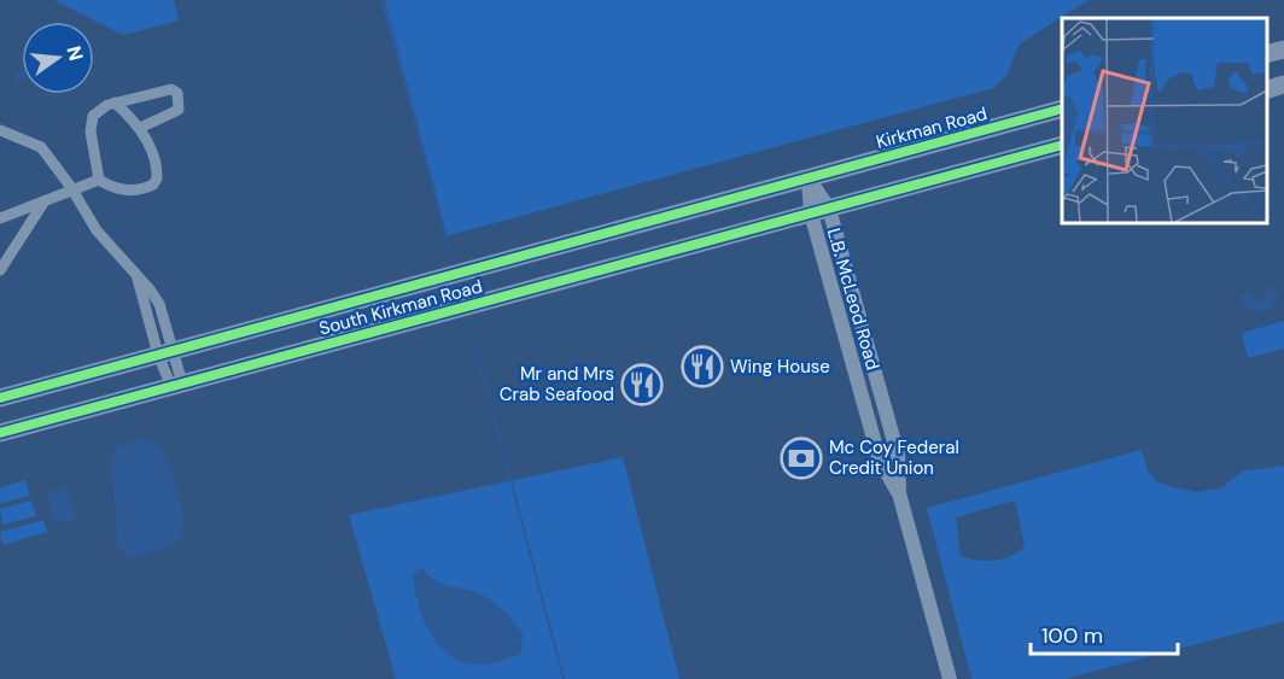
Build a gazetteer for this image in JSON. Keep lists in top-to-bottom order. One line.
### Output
{"streets":{"main road":["Kirkman Road","South Kirkman Road"],"street":["L.B. McLeod Road"]},"crossings":[["Kirkman Road","L.B. McLeod Road"],["Kirkman Road","South Kirkman Road"],["L.B. McLeod Road","South Kirkman Road"]],"places":{"restaurant":["Wing House","Mr and Mrs Crab Seafood"],"bank":["Mc Coy Federal Credit Union"]},"scale_bar":"100 m","north":"right"}
